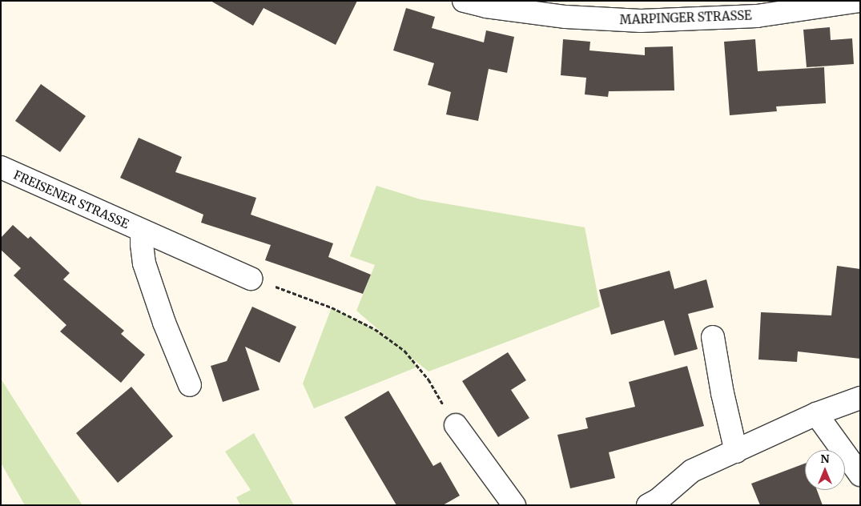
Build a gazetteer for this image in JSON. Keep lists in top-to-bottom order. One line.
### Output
{"streets":{"street":["MARPINGER STRASSE","FREISENER STRASSE"]},"north":"top"}
